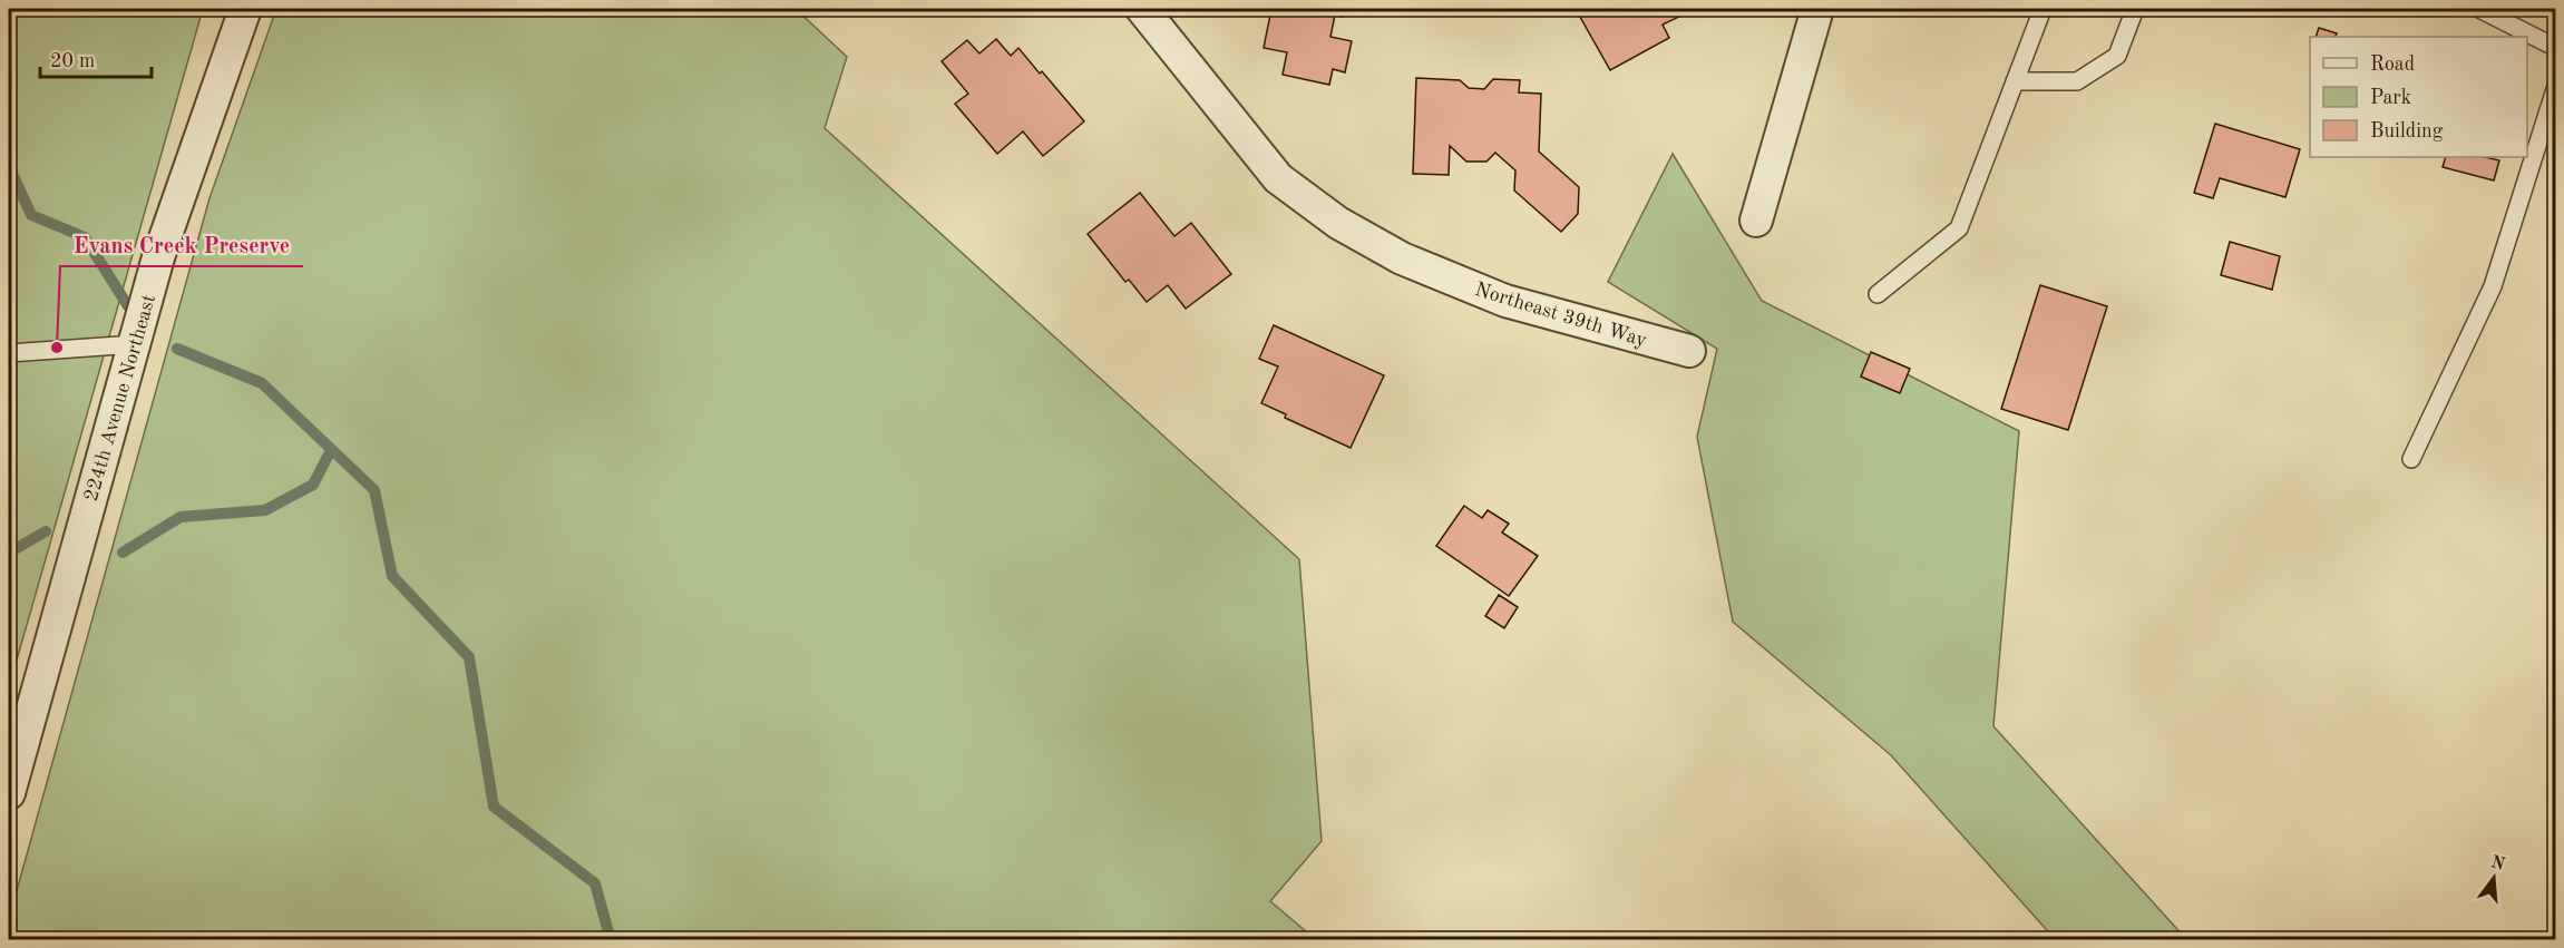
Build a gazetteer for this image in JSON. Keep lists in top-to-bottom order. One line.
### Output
{"streets":{"street":["Northeast 39th Way","224th Avenue Northeast"]},"places":["Evans Creek Preserve"],"legend":["Road","Park","Building"],"scale_bar":"20 m","north":"top"}
